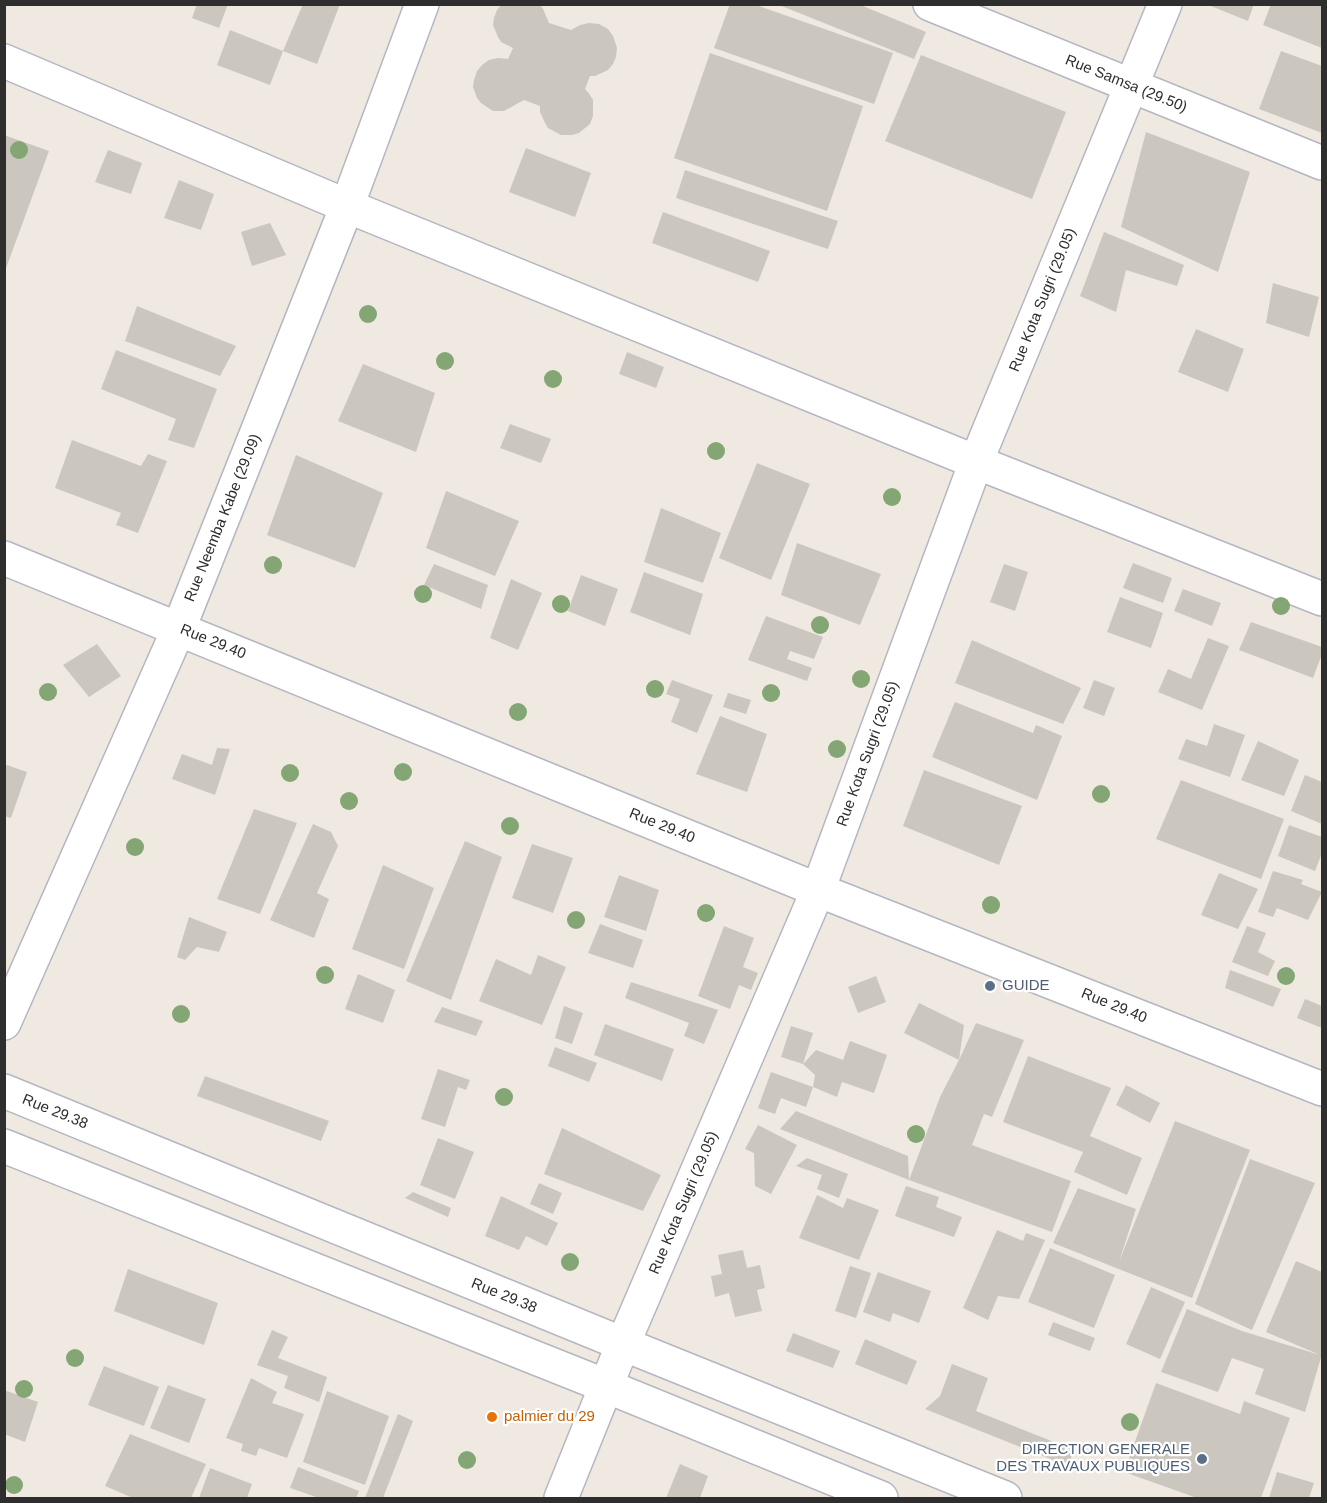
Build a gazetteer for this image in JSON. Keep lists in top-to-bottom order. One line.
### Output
{"streets":{"street":["Rue Samsa (29.50)","Rue Kota Sugri (29.05)","Rue Neemba Kabe (29.09)","Rue 29.40","Rue 29.38"]},"crossings":[["Rue Samsa (29.50)","Rue Kota Sugri (29.05)"],["Rue Kota Sugri (29.05)","Rue 29.40"],["Rue Kota Sugri (29.05)","Rue 29.38"],["Rue Neemba Kabe (29.09)","Rue 29.40"]],"places":["GUIDE","palmier du 29","DIRECTION GENERALE DES TRAVAUX PUBLIQUES"]}
